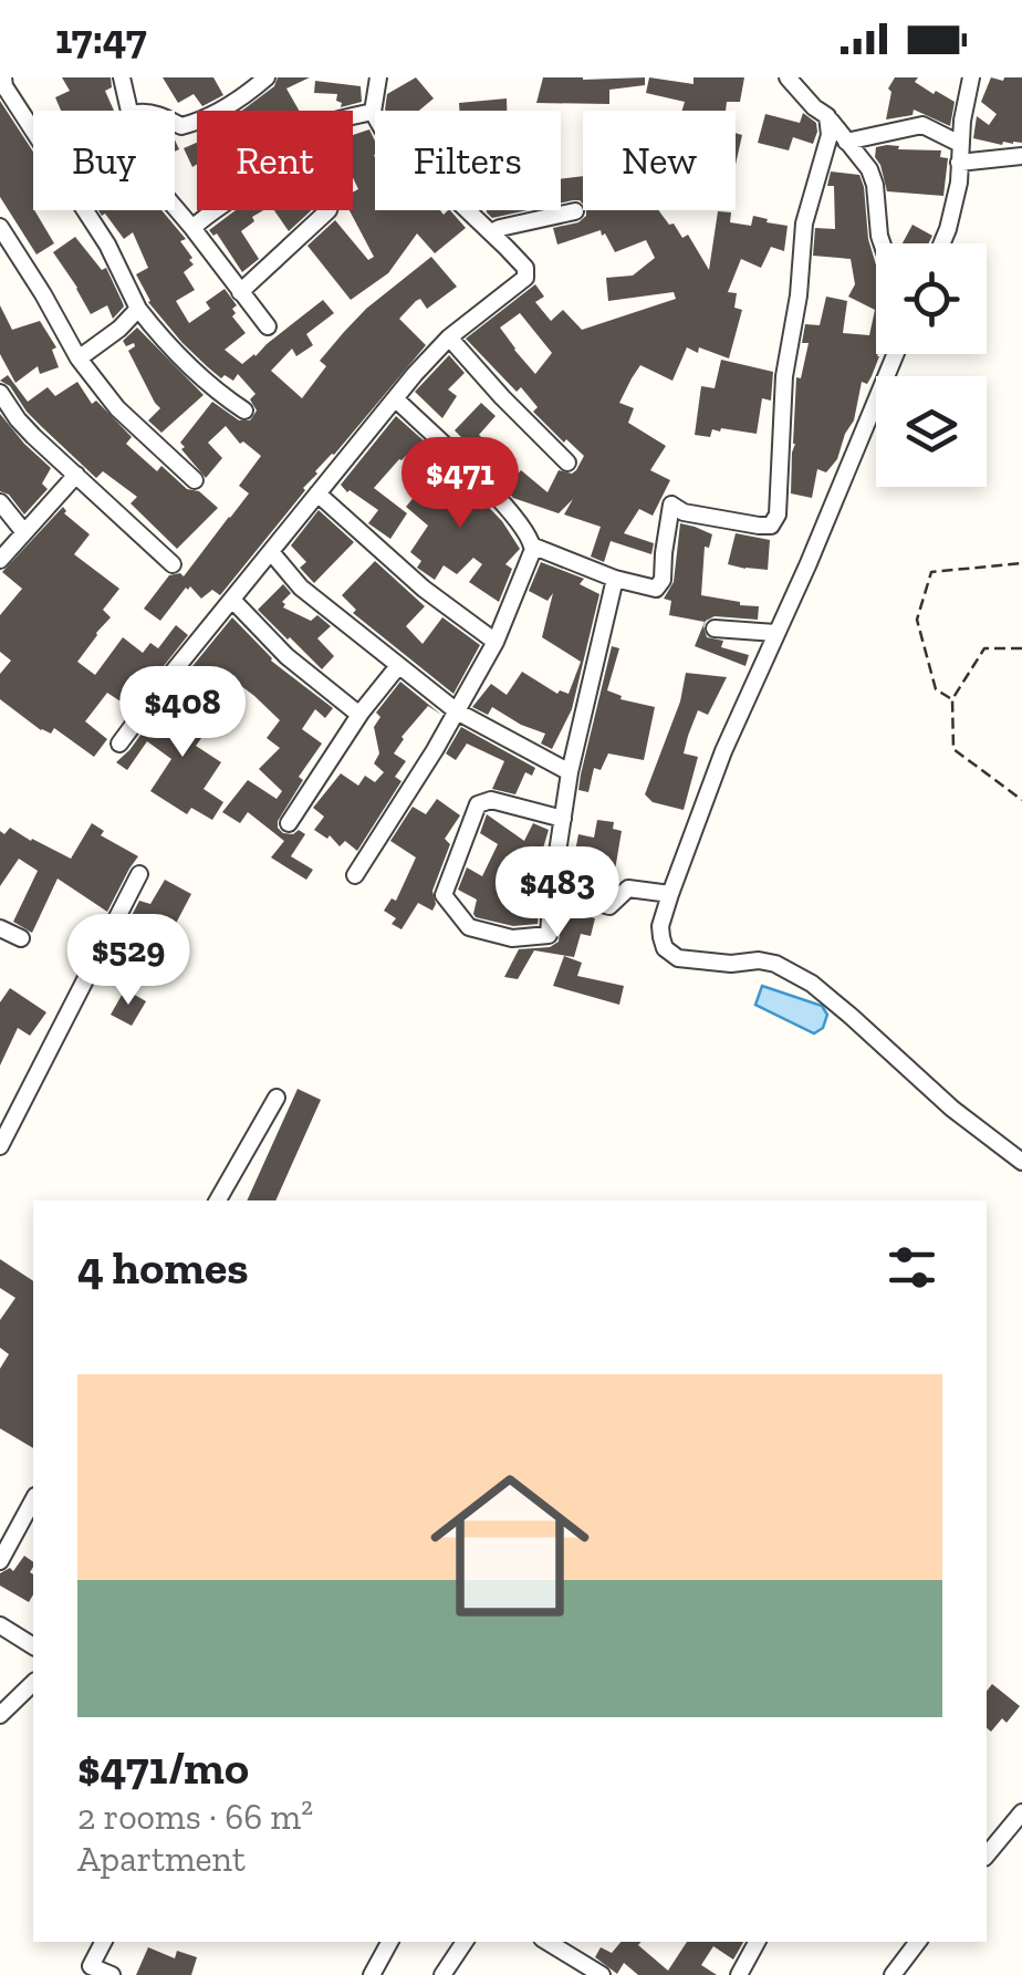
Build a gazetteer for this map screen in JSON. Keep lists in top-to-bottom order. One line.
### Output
{"page":{"status":"17:47","chip":["Buy","Rent","Filters","New"],"price":["$471","$408","$483","$529"],"heading":"4 homes","list":[{"name":"$471/mo","note":"2 rooms · 66 m² · Apartment"}]}}
